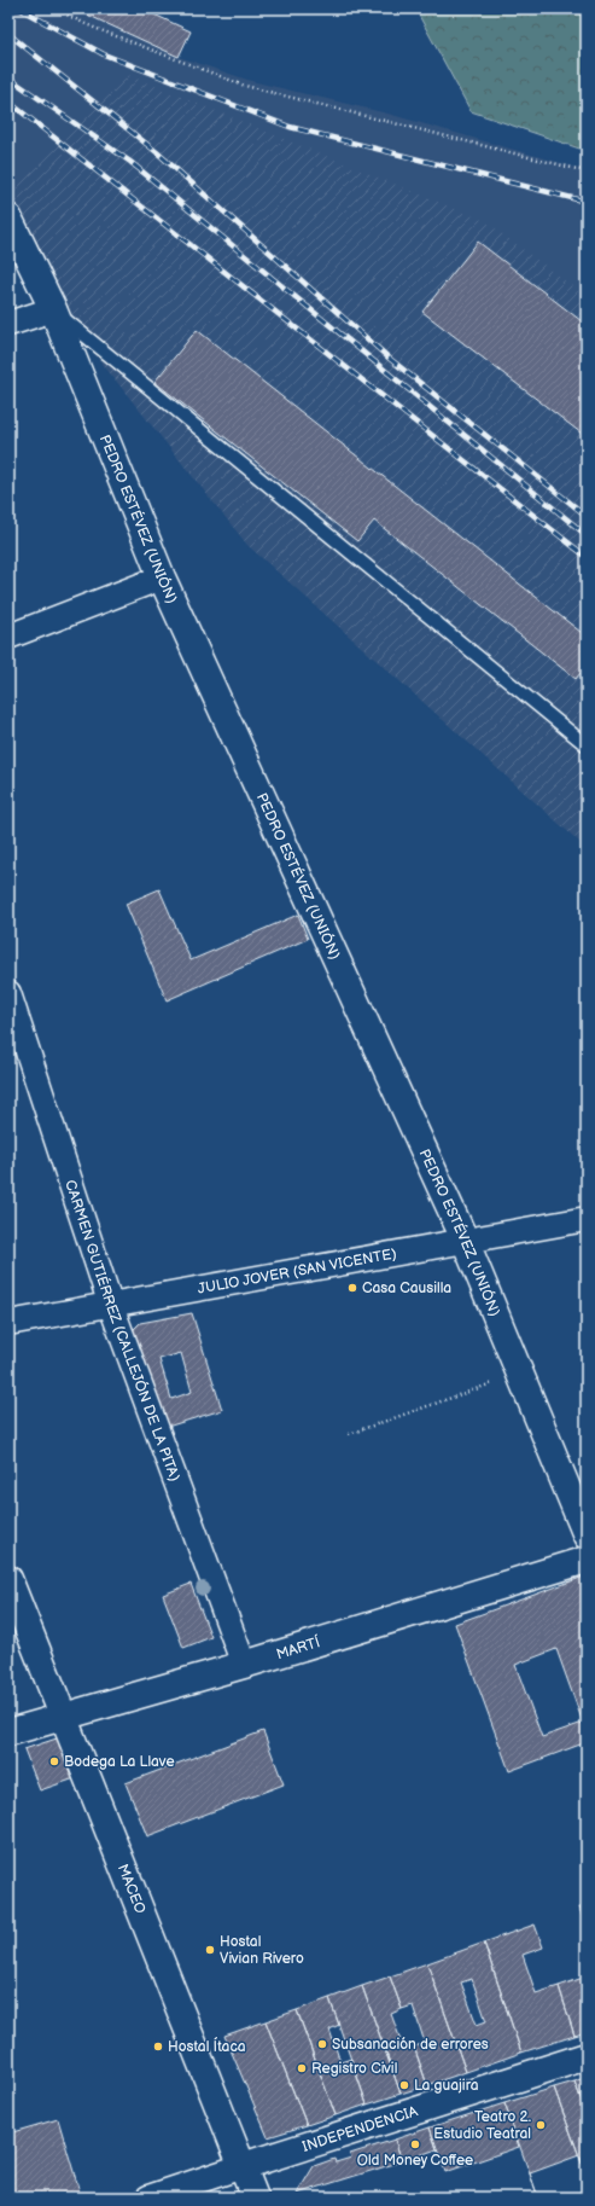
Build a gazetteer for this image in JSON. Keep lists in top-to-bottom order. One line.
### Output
{"streets":{"street":["PEDRO ESTÉVEZ (UNIÓN)","JULIO JOVER (SAN VICENTE)","CARMEN GUTIÉRREZ (CALLEJÓN DE LA PITA)","MARTÍ","MACEO","INDEPENDENCIA"]},"crossings":[["PEDRO ESTÉVEZ (UNIÓN)","JULIO JOVER (SAN VICENTE)"],["JULIO JOVER (SAN VICENTE)","CARMEN GUTIÉRREZ (CALLEJÓN DE LA PITA)"],["CARMEN GUTIÉRREZ (CALLEJÓN DE LA PITA)","MARTÍ"],["MARTÍ","MACEO"],["MACEO","INDEPENDENCIA"]],"places":["Casa Causilla","Bodega La Llave","Hostal Vivian Rivero","Subsanación de errores","Hostal Ítaca","Registro Civil","La guajira","Teatro 2. Estudio Teatral","Old Money Coffee"]}
